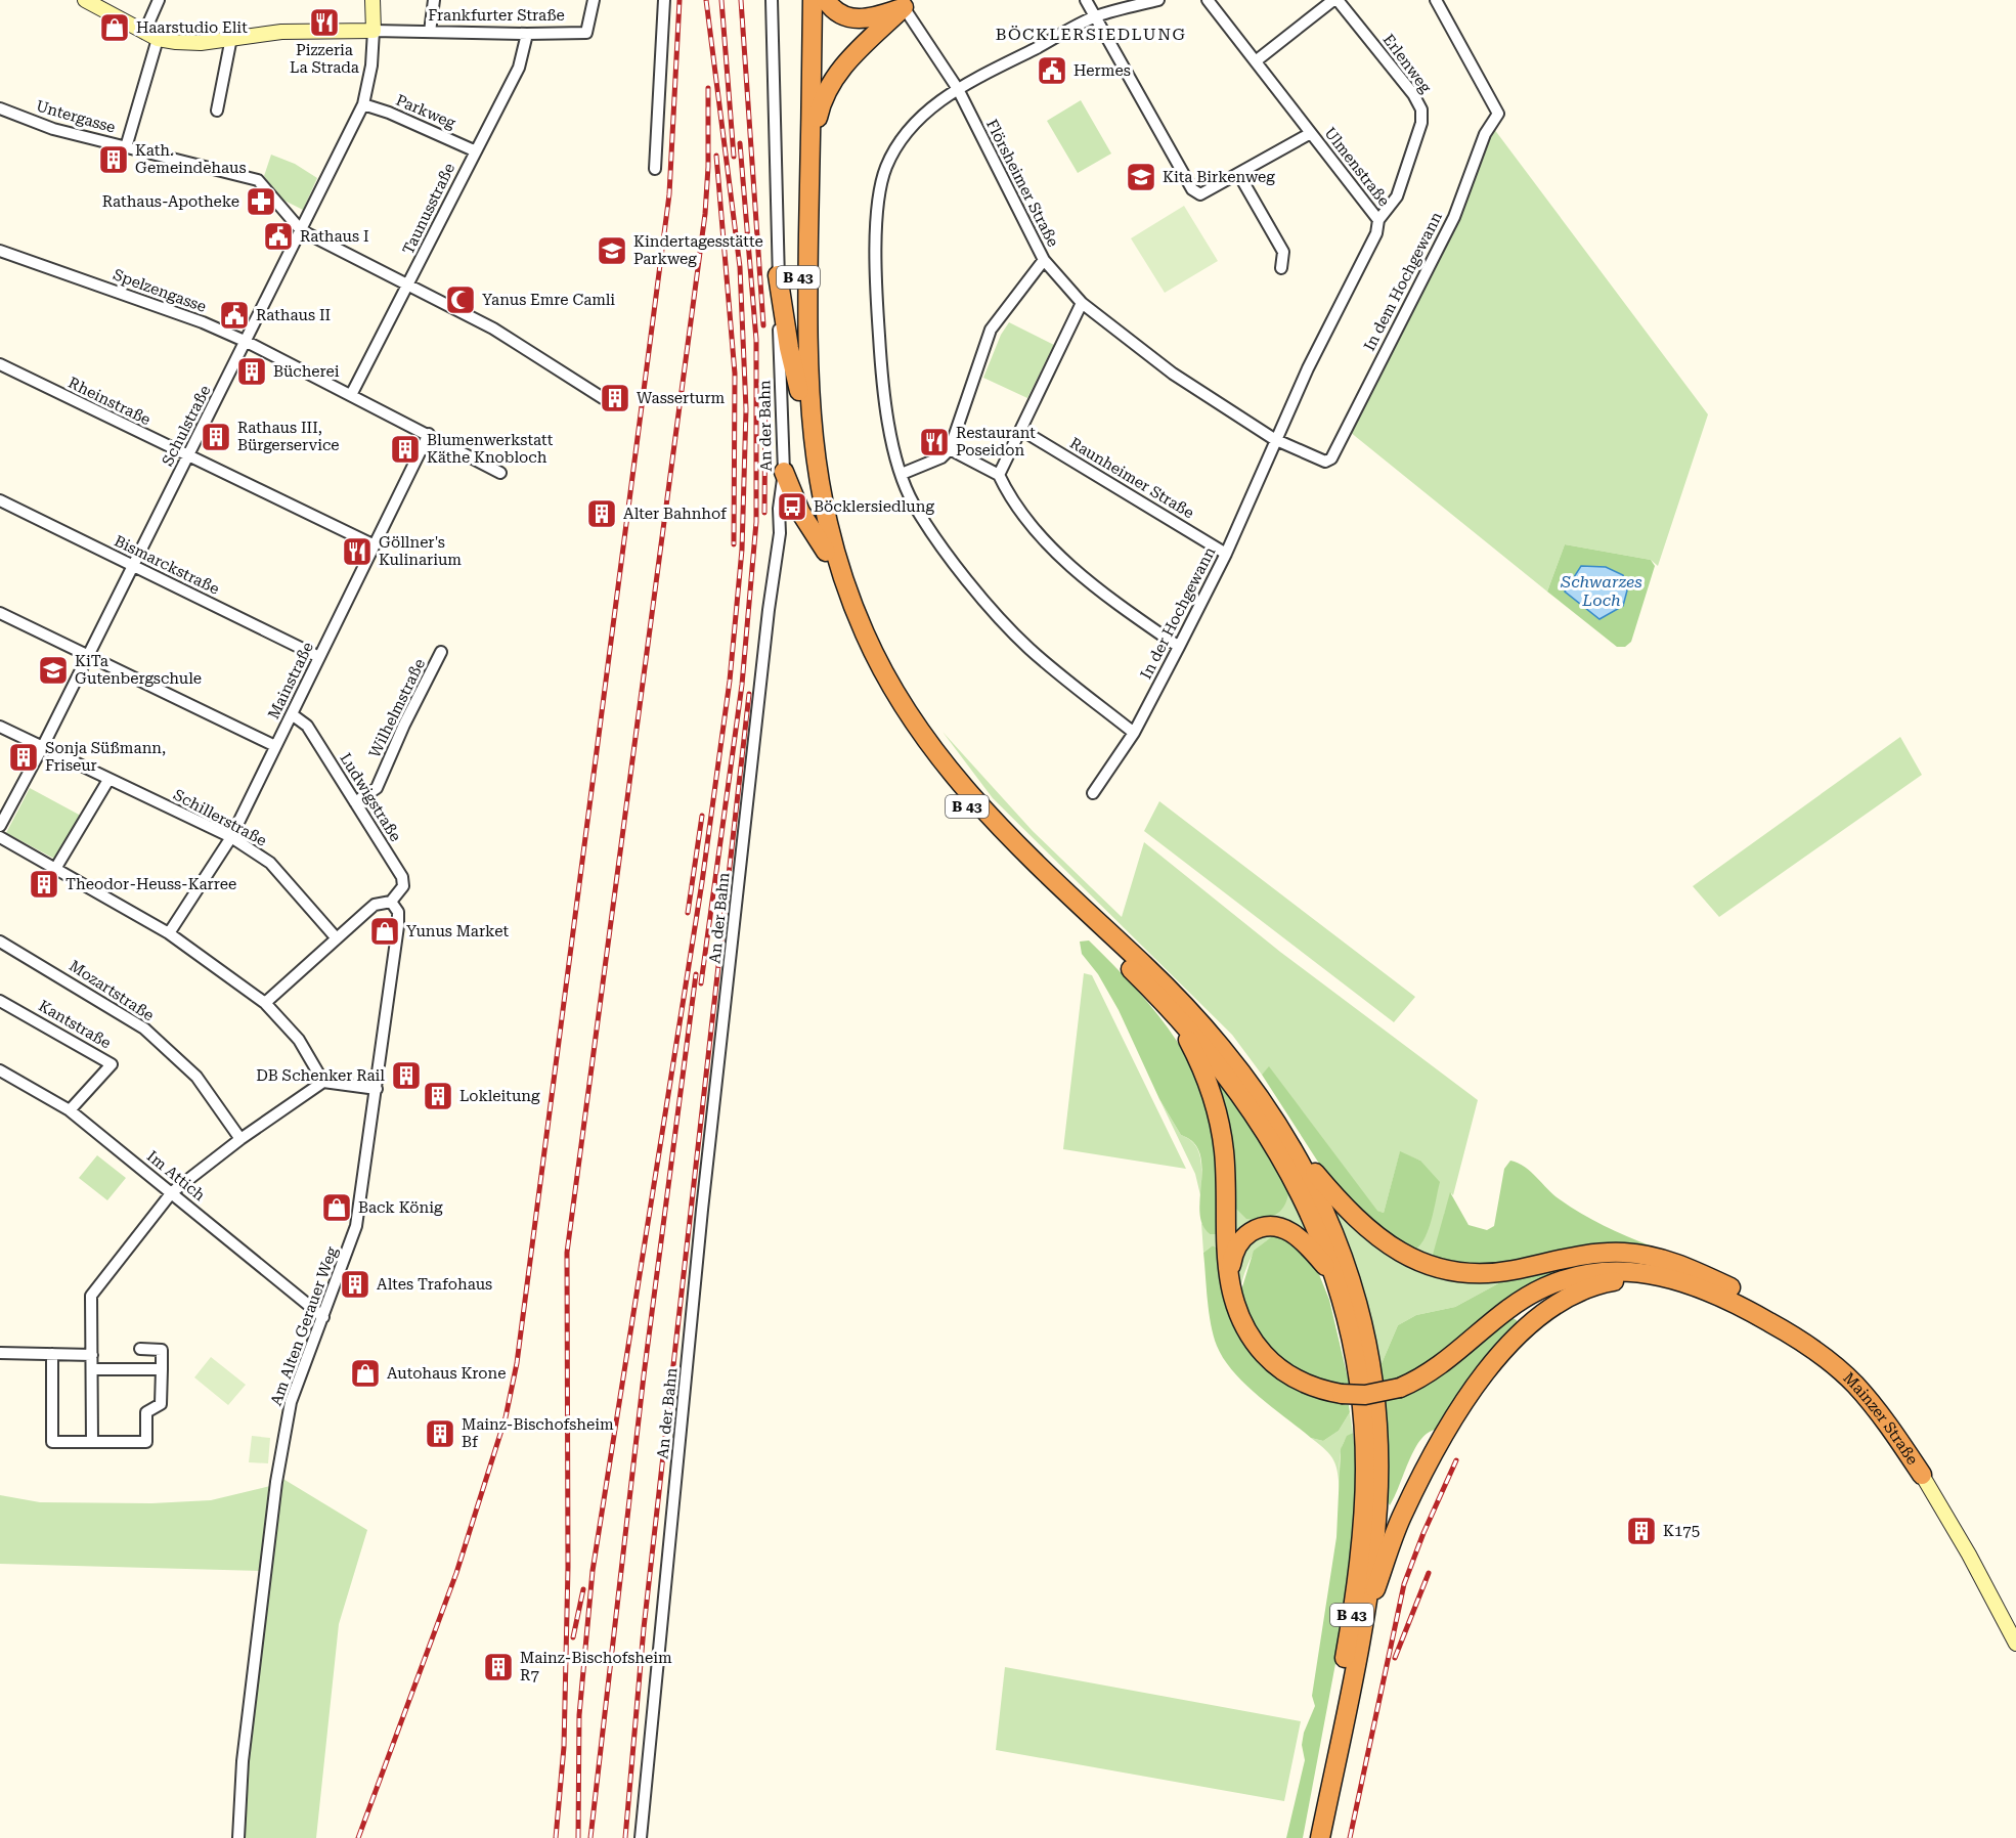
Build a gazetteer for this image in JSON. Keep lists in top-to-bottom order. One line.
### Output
{"streets":{"highway":["B 43","Mainzer Straße"],"street":["Frankfurter Straße","Erlenweg","Parkweg","Untergasse","Ulmenstraße","Flörsheimer Straße","Taunusstraße","In dem Hochgewann","Spelzengasse","Rheinstraße","Schulstraße","An der Bahn","Raunheimer Straße","Bismarckstraße","In der Hochgewann","Mainstraße","Wilhelmstraße","Ludwigstraße","Schillerstraße","Mozartstraße","Kantstraße","Im Attich","Am Alten Gerauer Weg"]},"crossings":[["Frankfurter Straße","Taunusstraße"],["Frankfurter Straße","Schulstraße"],["Erlenweg","Ulmenstraße"],["Parkweg","Taunusstraße"],["Parkweg","Schulstraße"],["Untergasse","Schulstraße"],["Ulmenstraße","Flörsheimer Straße"],["Ulmenstraße","In der Hochgewann"],["Flörsheimer Straße","In dem Hochgewann"],["Flörsheimer Straße","In der Hochgewann"],["Taunusstraße","Spelzengasse"],["Spelzengasse","Schulstraße"],["Spelzengasse","Mainstraße"],["Rheinstraße","Schulstraße"],["Rheinstraße","Mainstraße"],["Schulstraße","Bismarckstraße"],["Schulstraße","Schillerstraße"],["Raunheimer Straße","In der Hochgewann"],["Bismarckstraße","Mainstraße"],["Mainstraße","Ludwigstraße"],["Mainstraße","Schillerstraße"],["Wilhelmstraße","Ludwigstraße"],["Ludwigstraße","Am Alten Gerauer Weg"],["Kantstraße","Im Attich"],["Im Attich","Am Alten Gerauer Weg"]],"districts":["BÖCKLERSIEDLUNG"],"water":["Schwarzes Loch"],"places":{"restaurant":["Pizzeria La Strada","Restaurant Poseidon","Göllner's Kulinarium"],"shop":["Haarstudio Elit","Yunus Market","Back König","Autohaus Krone"],"public building":["Hermes","Rathaus I","Rathaus II"],"building":["Kath. Gemeindehaus","Bücherei","Wasserturm","Rathaus III, Bürgerservice","Blumenwerkstatt Käthe Knobloch","Alter Bahnhof","Sonja Süßmann, Friseur","Theodor-Heuss-Karree","DB Schenker Rail","Lokleitung","Altes Trafohaus","Mainz-Bischofsheim Bf","K175","Mainz-Bischofsheim R7"],"school or university":["Kita Birkenweg","Kindertagesstätte Parkweg","KiTa Gutenbergschule"],"pharmacy":["Rathaus-Apotheke"],"mosque":["Yanus Emre Camli"],"bus stop":["Böcklersiedlung"]}}
